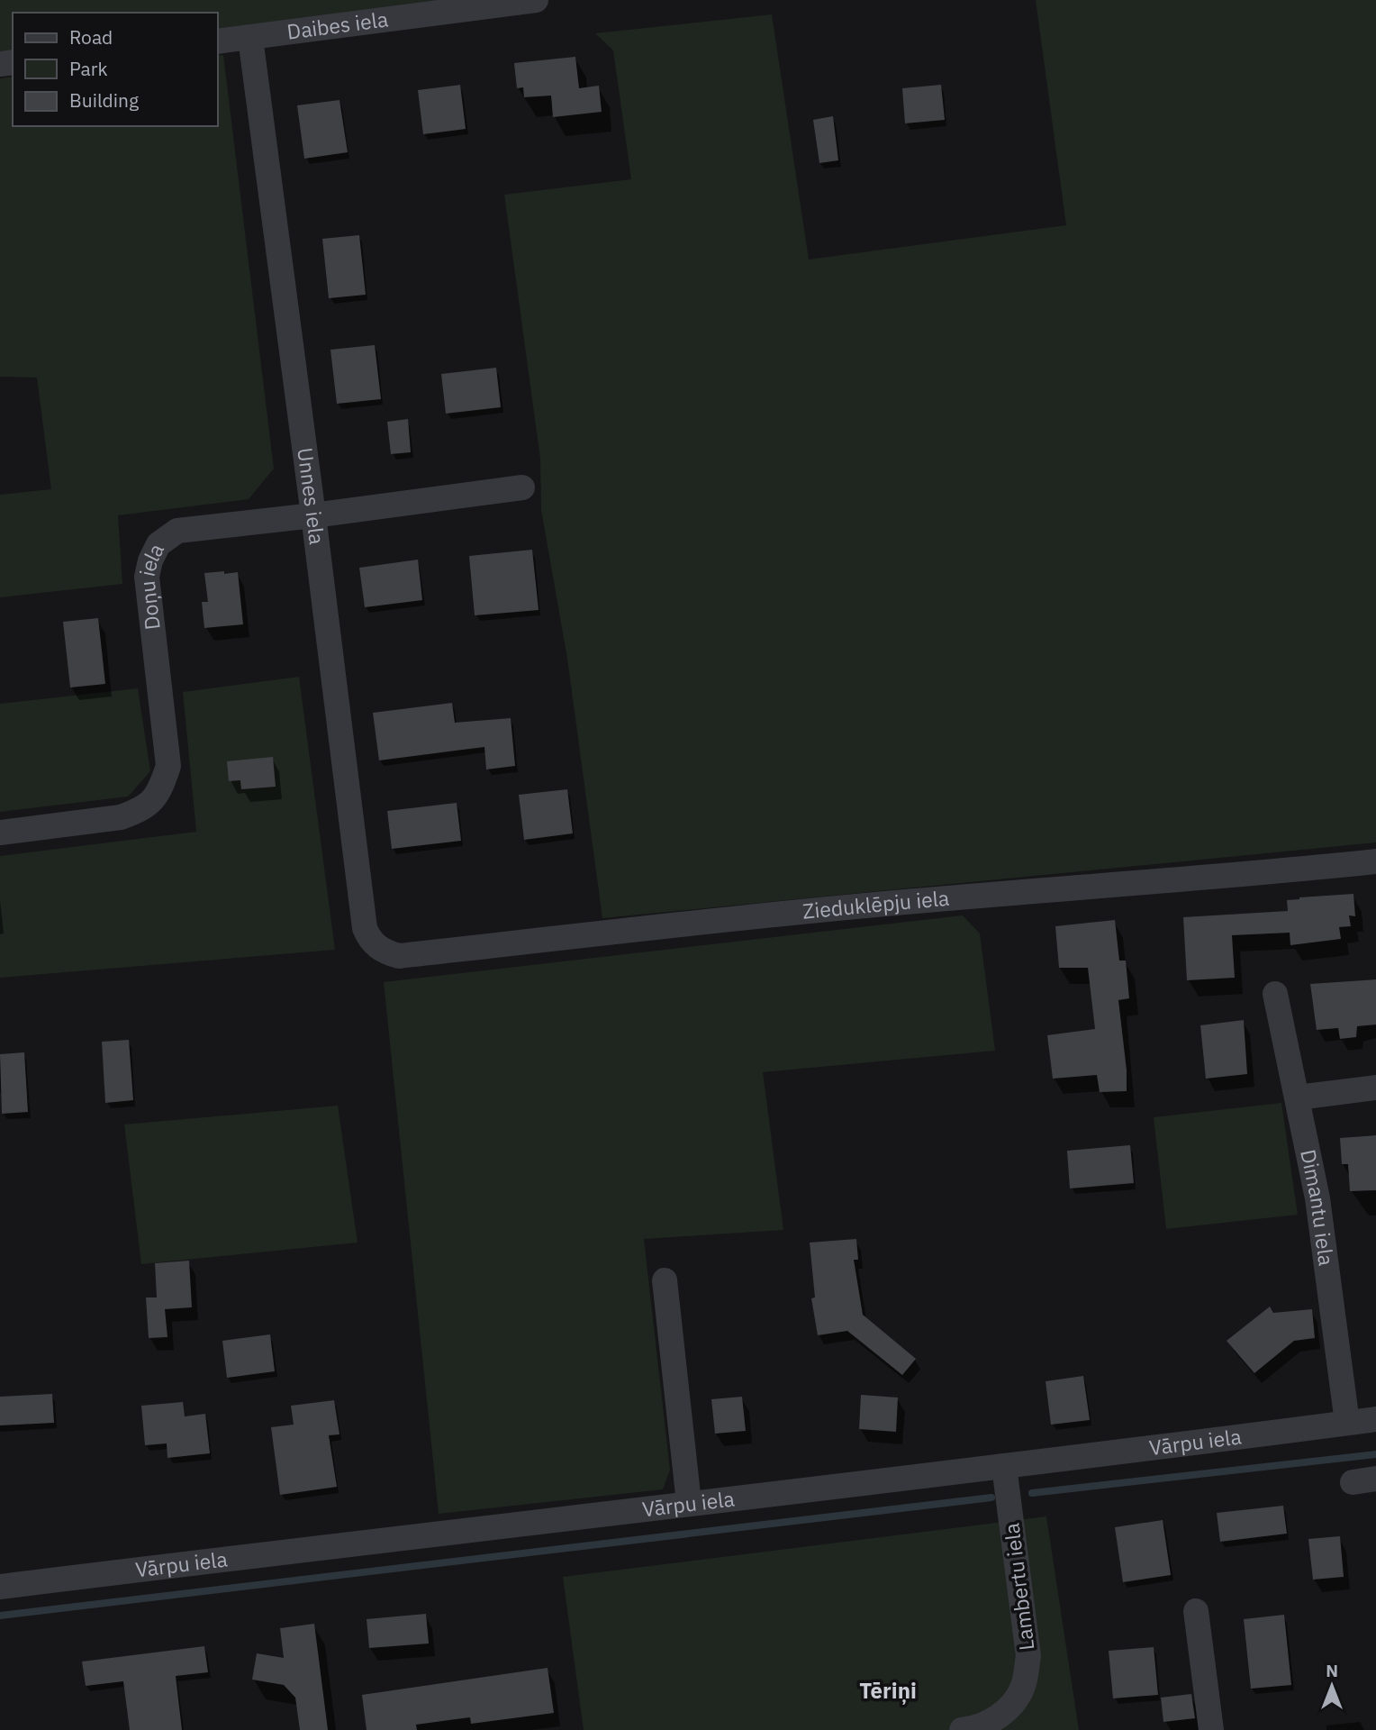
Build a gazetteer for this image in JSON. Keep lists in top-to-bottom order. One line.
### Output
{"streets":{"street":["Daibes iela","Unnes iela","Doņu iela","Zieduklēpju iela","Dimantu iela","Vārpu iela","Lambertu iela"]},"crossings":[["Daibes iela","Unnes iela"],["Unnes iela","Doņu iela"],["Unnes iela","Zieduklēpju iela"],["Dimantu iela","Vārpu iela"],["Vārpu iela","Lambertu iela"]],"districts":["Tēriņi"],"legend":["Road","Park","Building"],"north":"top"}
